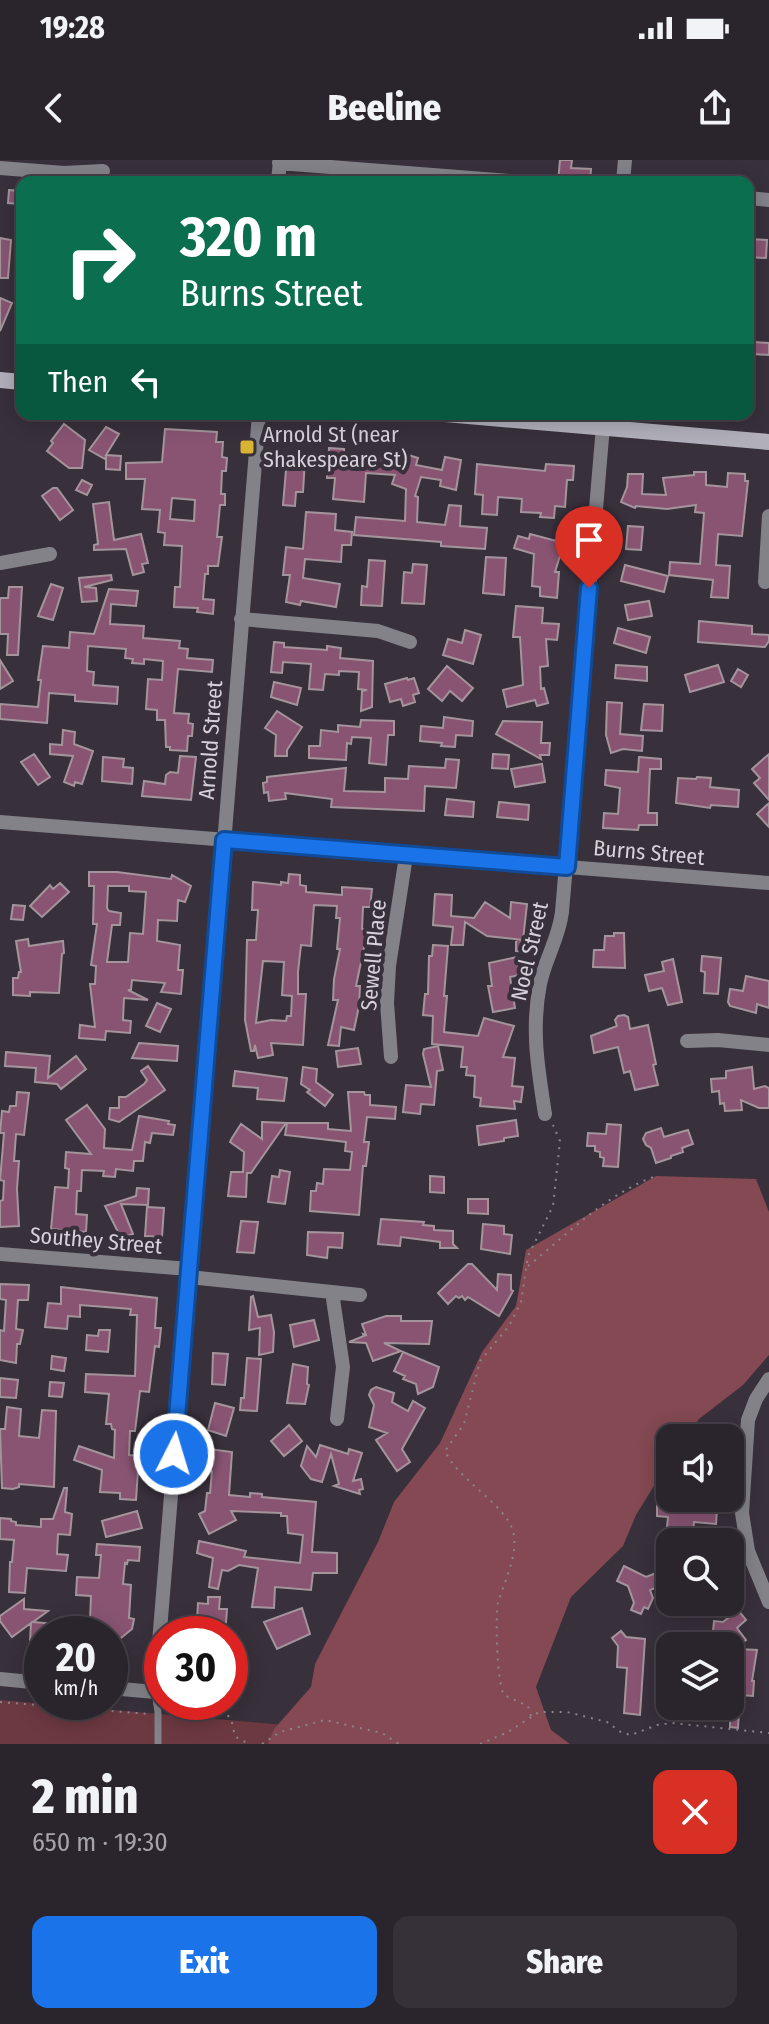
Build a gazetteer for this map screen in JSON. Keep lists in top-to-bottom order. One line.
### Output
{"streets":{"street":["Arnold Street","Burns Street","Noel Street","Sewell Place","Southey Street"]},"crossings":[["Arnold Street","Burns Street"],["Arnold Street","Southey Street"],["Burns Street","Noel Street"],["Burns Street","Sewell Place"]],"places":{"transit":["Arnold St (near Shakespeare St)"]},"page":{"status":"19:28","header":"Beeline","turn":["320 m","Burns Street"],"then":"Then","speed":"20 km/h","limit":"30","heading":["2 min","650 m · 19:30"],"buttons":["Exit","Share"]}}
